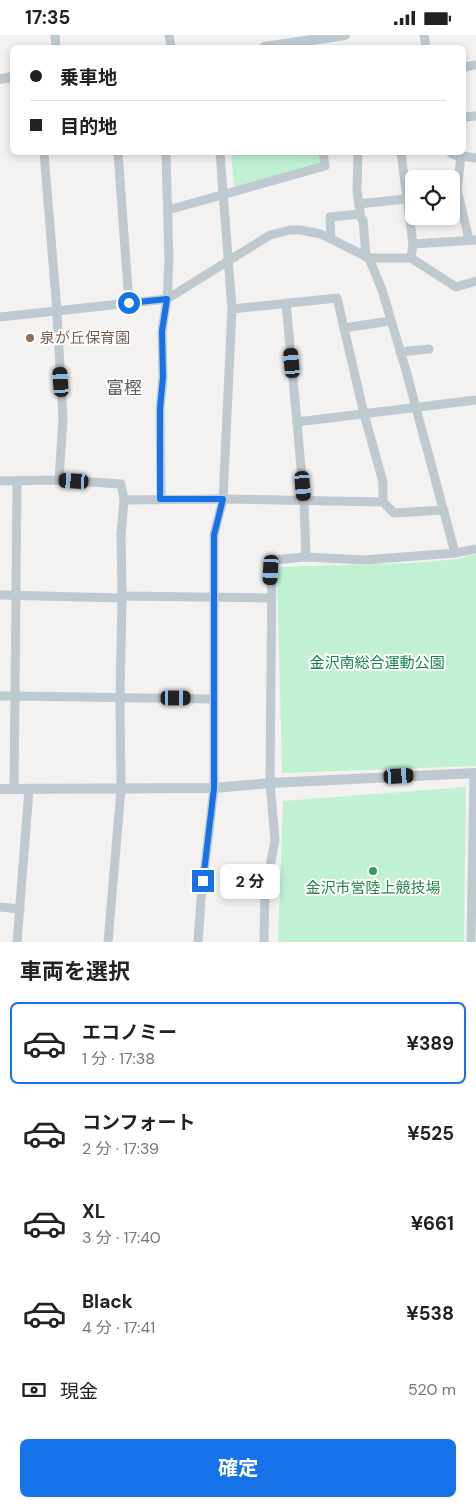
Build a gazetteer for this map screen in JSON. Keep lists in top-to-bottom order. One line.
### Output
{"districts":["富樫"],"parks":["金沢南総合運動公園"],"places":["泉が丘保育園","金沢市営陸上競技場"],"page":{"status":"17:35","banner":["乗車地","目的地"],"bubble":"2 分","heading":"車両を選択","list":[{"name":"エコノミー","note":"1 分 · 17:38","value":"¥389"},{"name":"コンフォート","note":"2 分 · 17:39","value":"¥525"},{"name":"XL","note":"3 分 · 17:40","value":"¥661"},{"name":"Black","note":"4 分 · 17:41","value":"¥538"}],"pay":["現金","520 m"],"buttons":"確定"}}
